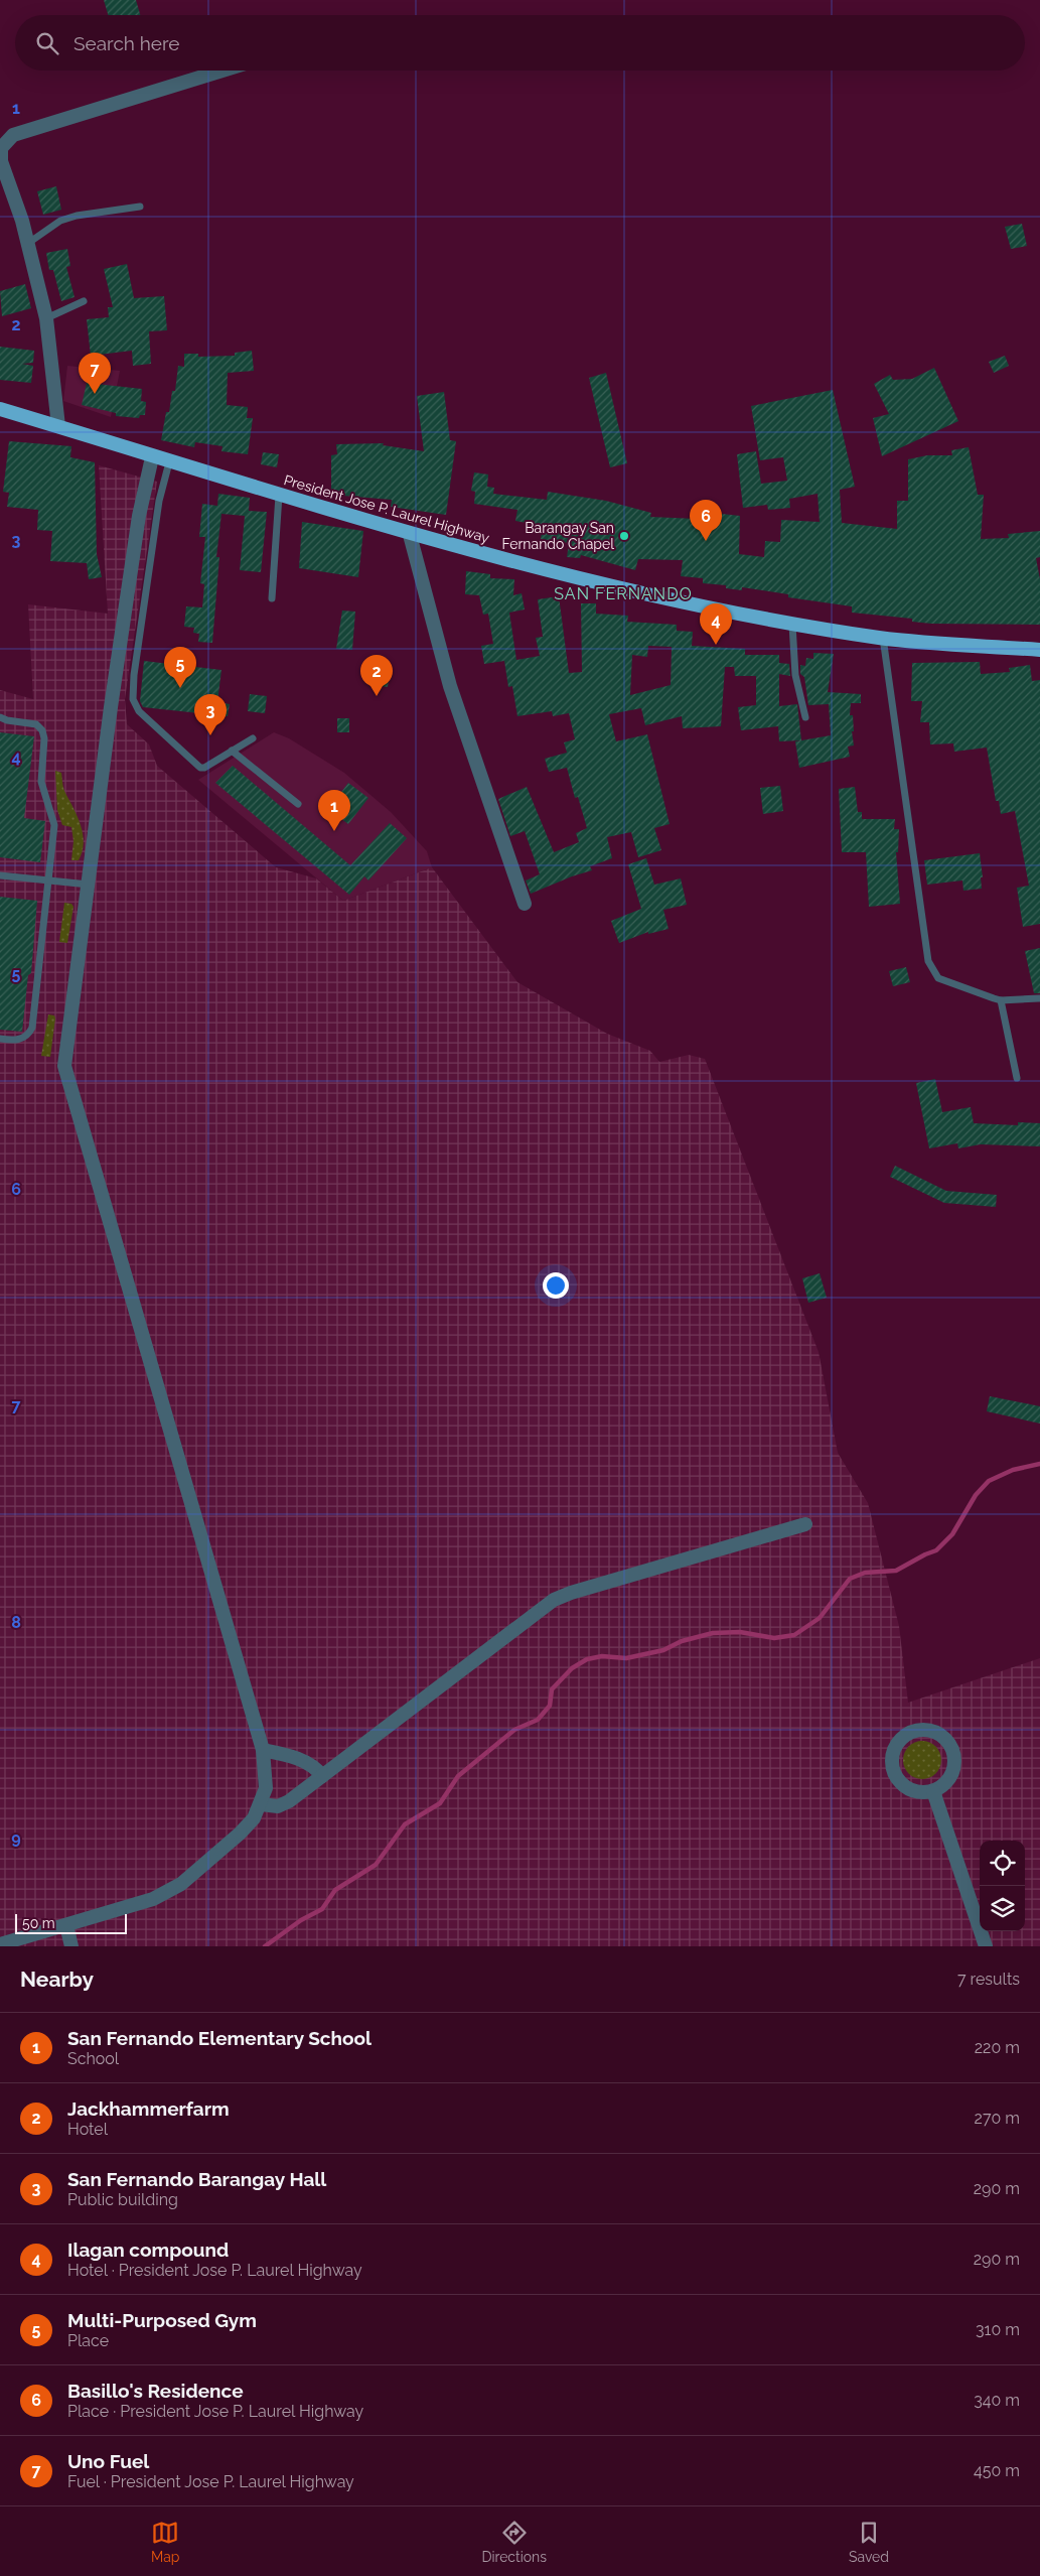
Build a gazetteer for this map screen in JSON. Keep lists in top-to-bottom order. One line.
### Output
{"streets":{"highway":["President Jose P. Laurel Highway"]},"districts":["SAN FERNANDO"],"places":["Barangay San Fernando Chapel"],"scale_bar":"50 m","page":{"search":"Search here","pins":["7","6","4","5","2","3","1"],"scale":"50 m","heading":["Nearby","7 results"],"list":[{"mark":"1","name":"San Fernando Elementary School","note":"School","value":"220 m"},{"mark":"2","name":"Jackhammerfarm","note":"Hotel","value":"270 m"},{"mark":"3","name":"San Fernando Barangay Hall","note":"Public building","value":"290 m"},{"mark":"4","name":"Ilagan compound","note":"Hotel · President Jose P. Laurel Highway","value":"290 m"},{"mark":"5","name":"Multi-Purposed Gym","note":"Place","value":"310 m"},{"mark":"6","name":"Basillo's Residence","note":"Place · President Jose P. Laurel Highway","value":"340 m"},{"mark":"7","name":"Uno Fuel","note":"Fuel · President Jose P. Laurel Highway","value":"450 m"}],"nav":["Map","Directions","Saved"]},"grid":{"rows":["1","2","3","4","5","6","7","8","9"]}}
